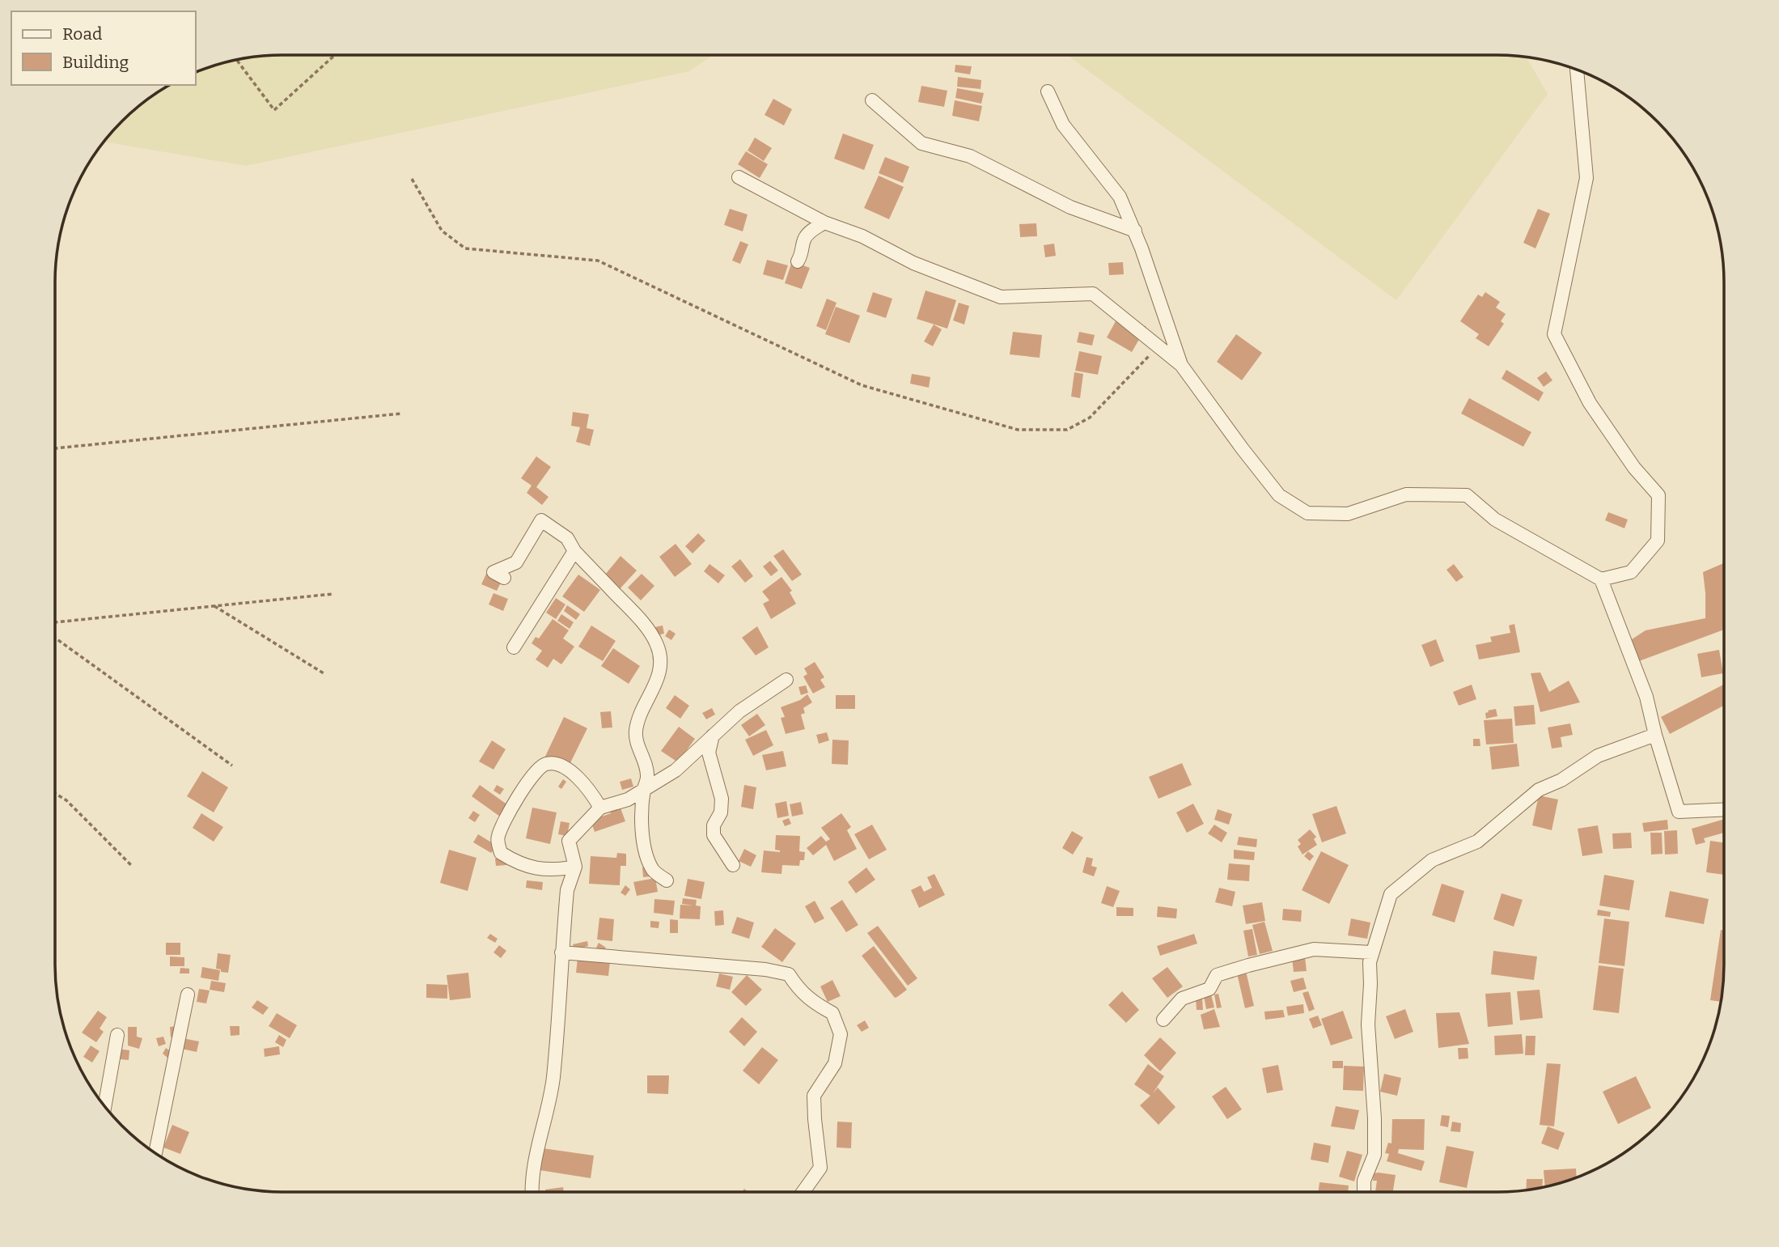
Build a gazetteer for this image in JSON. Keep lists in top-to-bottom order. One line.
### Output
{"legend":["Road","Building"]}
